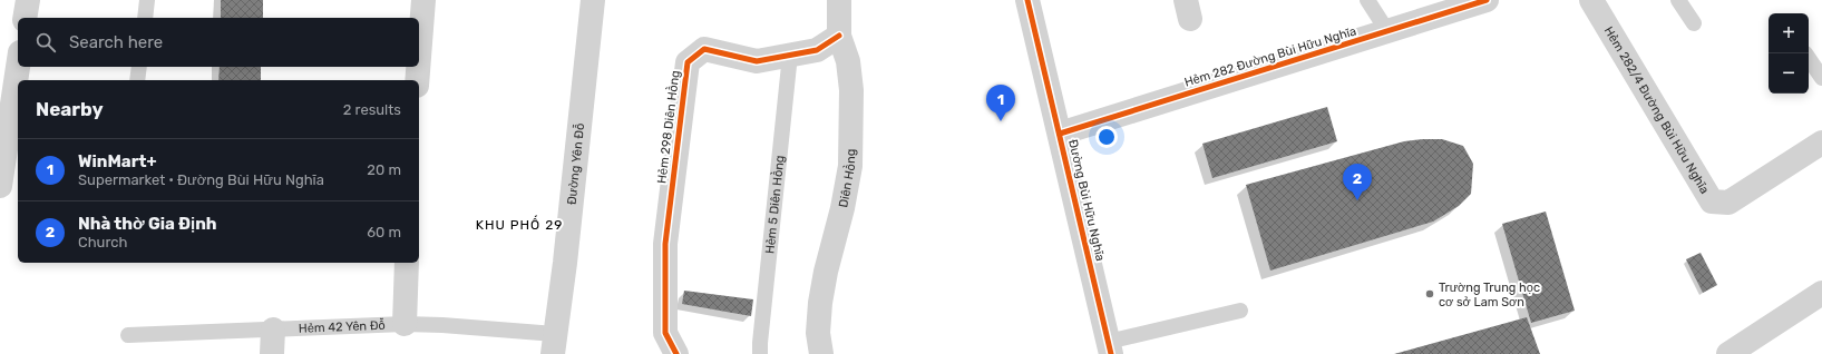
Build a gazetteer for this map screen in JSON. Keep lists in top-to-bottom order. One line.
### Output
{"streets":{"street":["Hẻm 282 Đường Bùi Hữu Nghĩa","Hẻm 282/4 Đường Bùi Hữu Nghĩa","Hẻm 298 Diên Hồng","Đường Yên Đỗ","Diên Hồng","Đường Bùi Hữu Nghĩa"],"lane":["Hẻm 5 Diên Hồng","Hẻm 42 Yên Đỗ"]},"crossings":[["Hẻm 282 Đường Bùi Hữu Nghĩa","Đường Bùi Hữu Nghĩa"],["Hẻm 298 Diên Hồng","Diên Hồng"],["Hẻm 298 Diên Hồng","Hẻm 5 Diên Hồng"],["Đường Yên Đỗ","Hẻm 42 Yên Đỗ"]],"districts":["KHU PHỐ 29"],"places":["Trường Trung học cơ sở Lam Sơn"],"page":{"map_buttons":["+","−"],"search":"Search here","heading":["Nearby","2 results"],"pins":["1","2"],"list":[{"mark":"1","name":"WinMart+","note":"Supermarket · Đường Bùi Hữu Nghĩa","value":"20 m"},{"mark":"2","name":"Nhà thờ Gia Định","note":"Church","value":"60 m"}]}}
